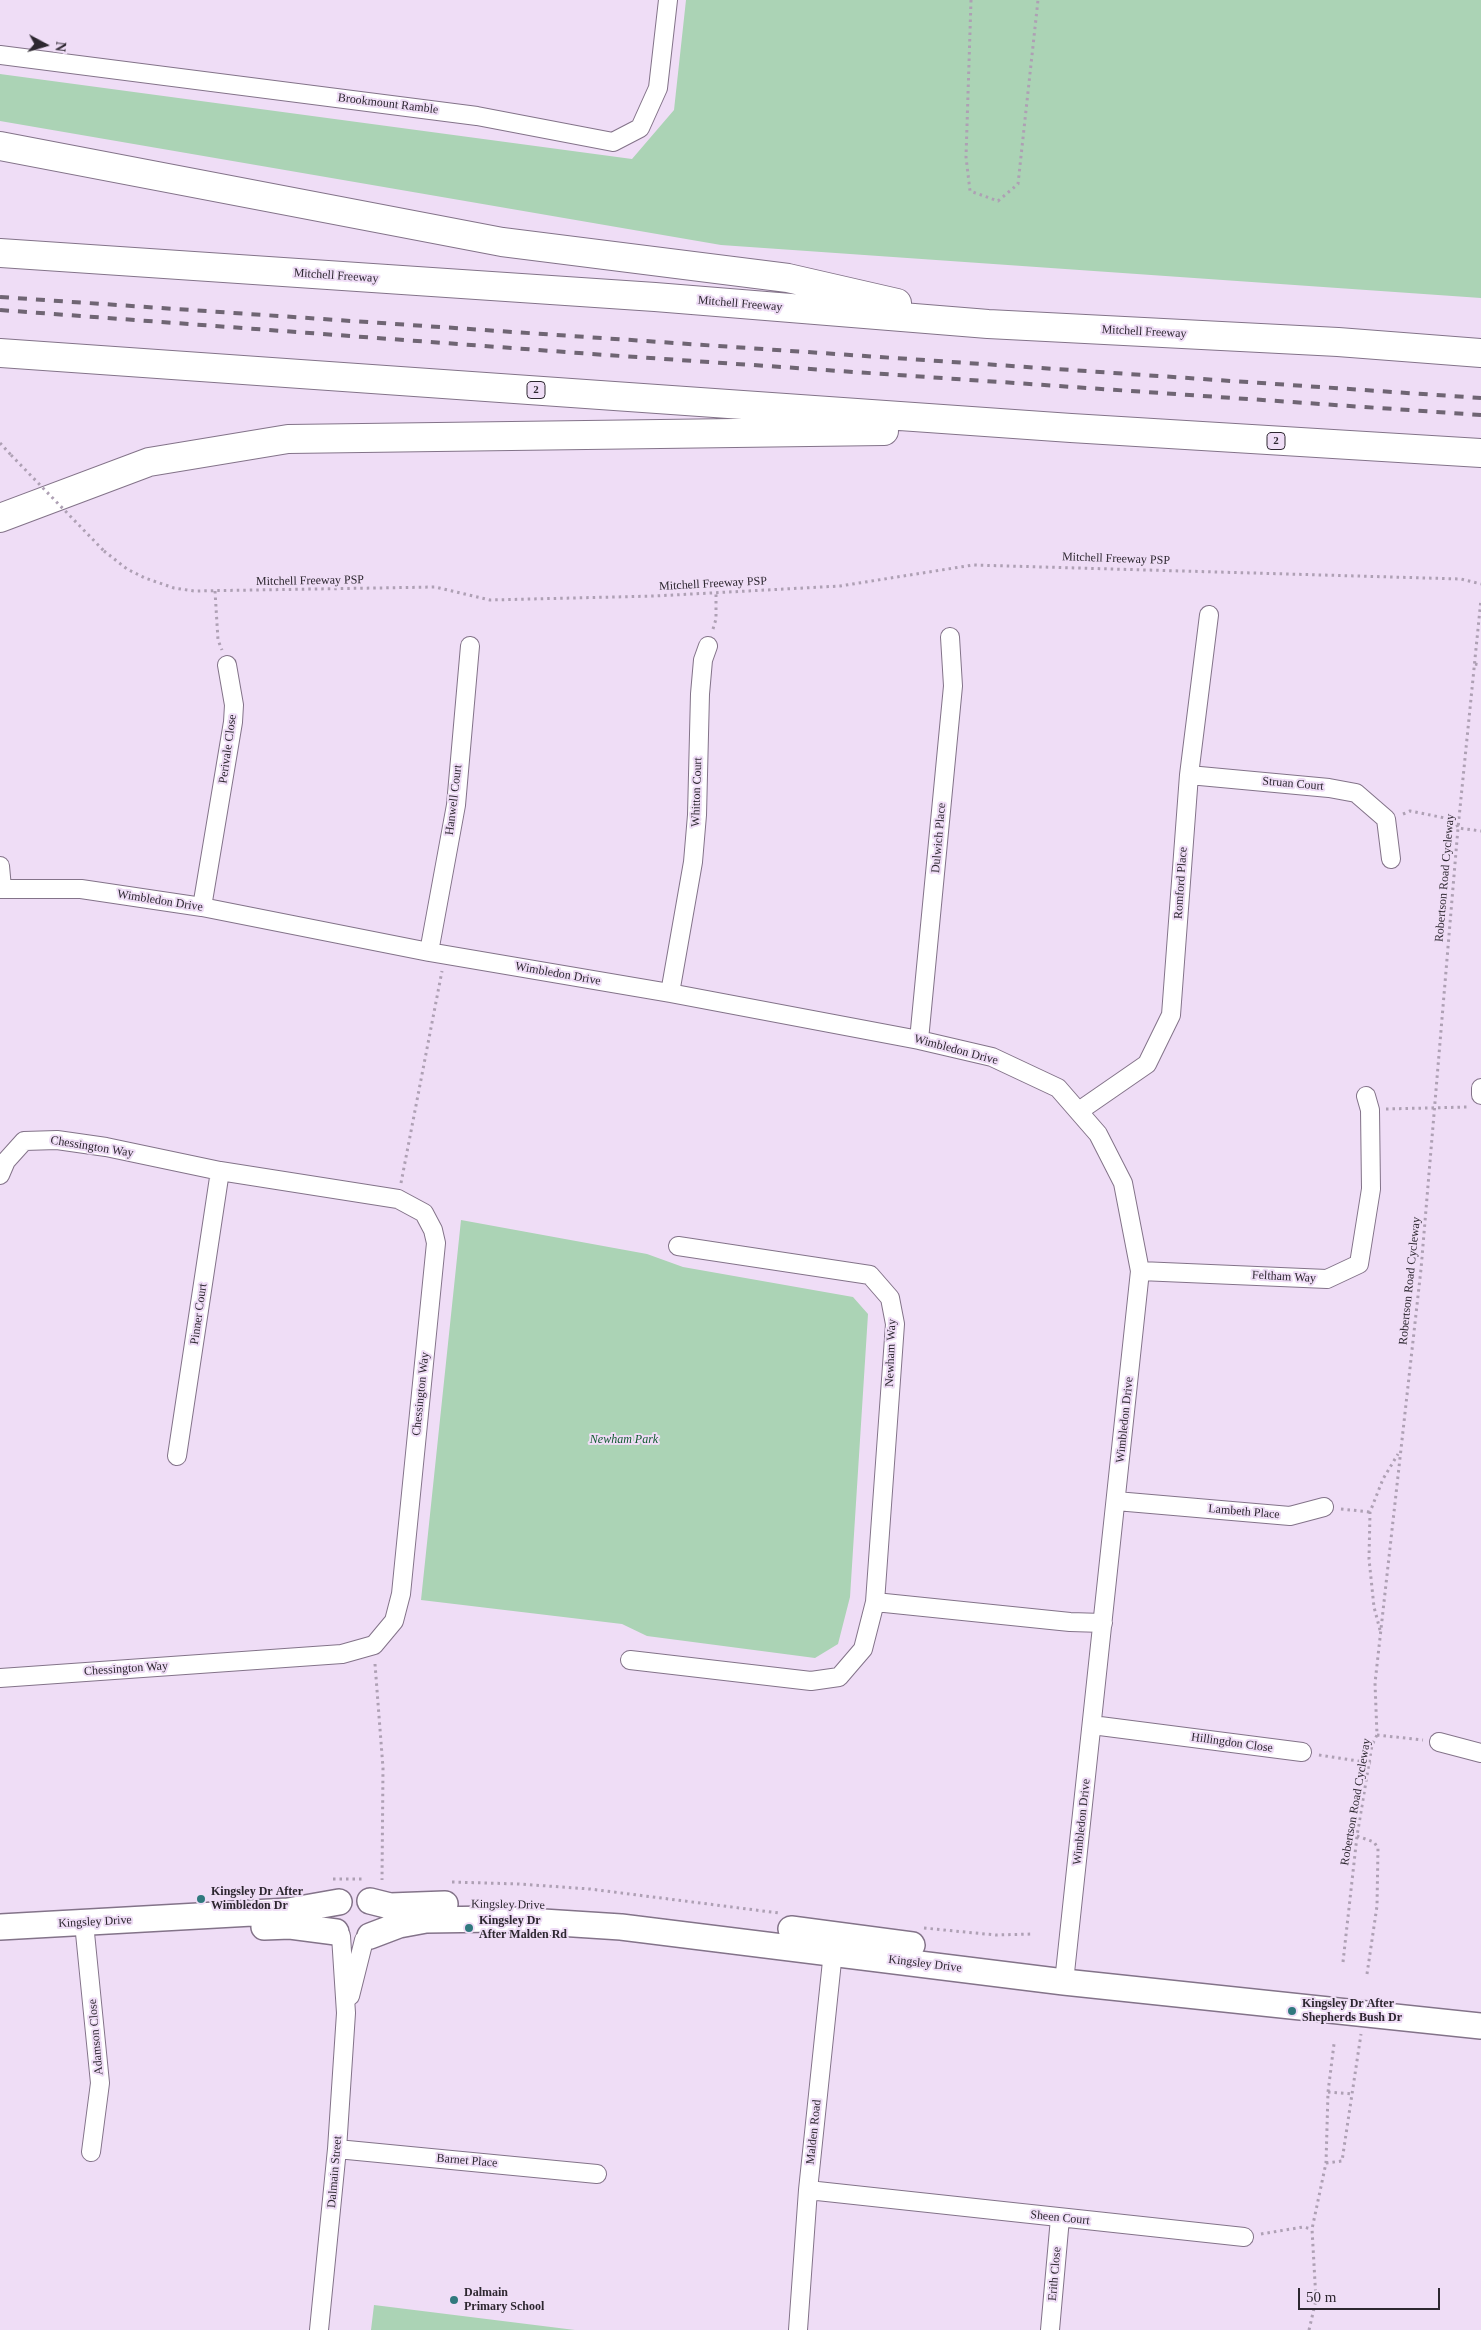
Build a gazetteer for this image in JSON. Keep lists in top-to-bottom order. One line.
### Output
{"streets":{"highway":["Mitchell Freeway","2"],"main road":["Kingsley Drive"],"street":["Brookmount Ramble","Perivale Close","Struan Court","Whitton Court","Hanwell Court","Dulwich Place","Romford Place","Wimbledon Drive","Chessington Way","Feltham Way","Pinner Court","Newham Way","Lambeth Place","Hillingdon Close","Adamson Close","Malden Road","Barnet Place","Dalmain Street","Sheen Court","Erith Close"],"path":["Mitchell Freeway PSP","Robertson Road Cycleway"]},"crossings":[["Perivale Close","Wimbledon Drive"],["Struan Court","Romford Place"],["Whitton Court","Wimbledon Drive"],["Hanwell Court","Wimbledon Drive"],["Dulwich Place","Wimbledon Drive"],["Romford Place","Wimbledon Drive"],["Wimbledon Drive","Feltham Way"],["Wimbledon Drive","Lambeth Place"],["Wimbledon Drive","Hillingdon Close"],["Wimbledon Drive","Kingsley Drive"],["Chessington Way","Pinner Court"],["Kingsley Drive","Adamson Close"],["Kingsley Drive","Malden Road"],["Kingsley Drive","Dalmain Street"],["Malden Road","Sheen Court"],["Barnet Place","Dalmain Street"],["Sheen Court","Erith Close"]],"parks":["Newham Park"],"places":["Kingsley Dr After Wimbledon Dr","Kingsley Dr After Malden Rd","Kingsley Dr After Shepherds Bush Dr","Dalmain Primary School"],"scale_bar":"50 m","north":"right"}
